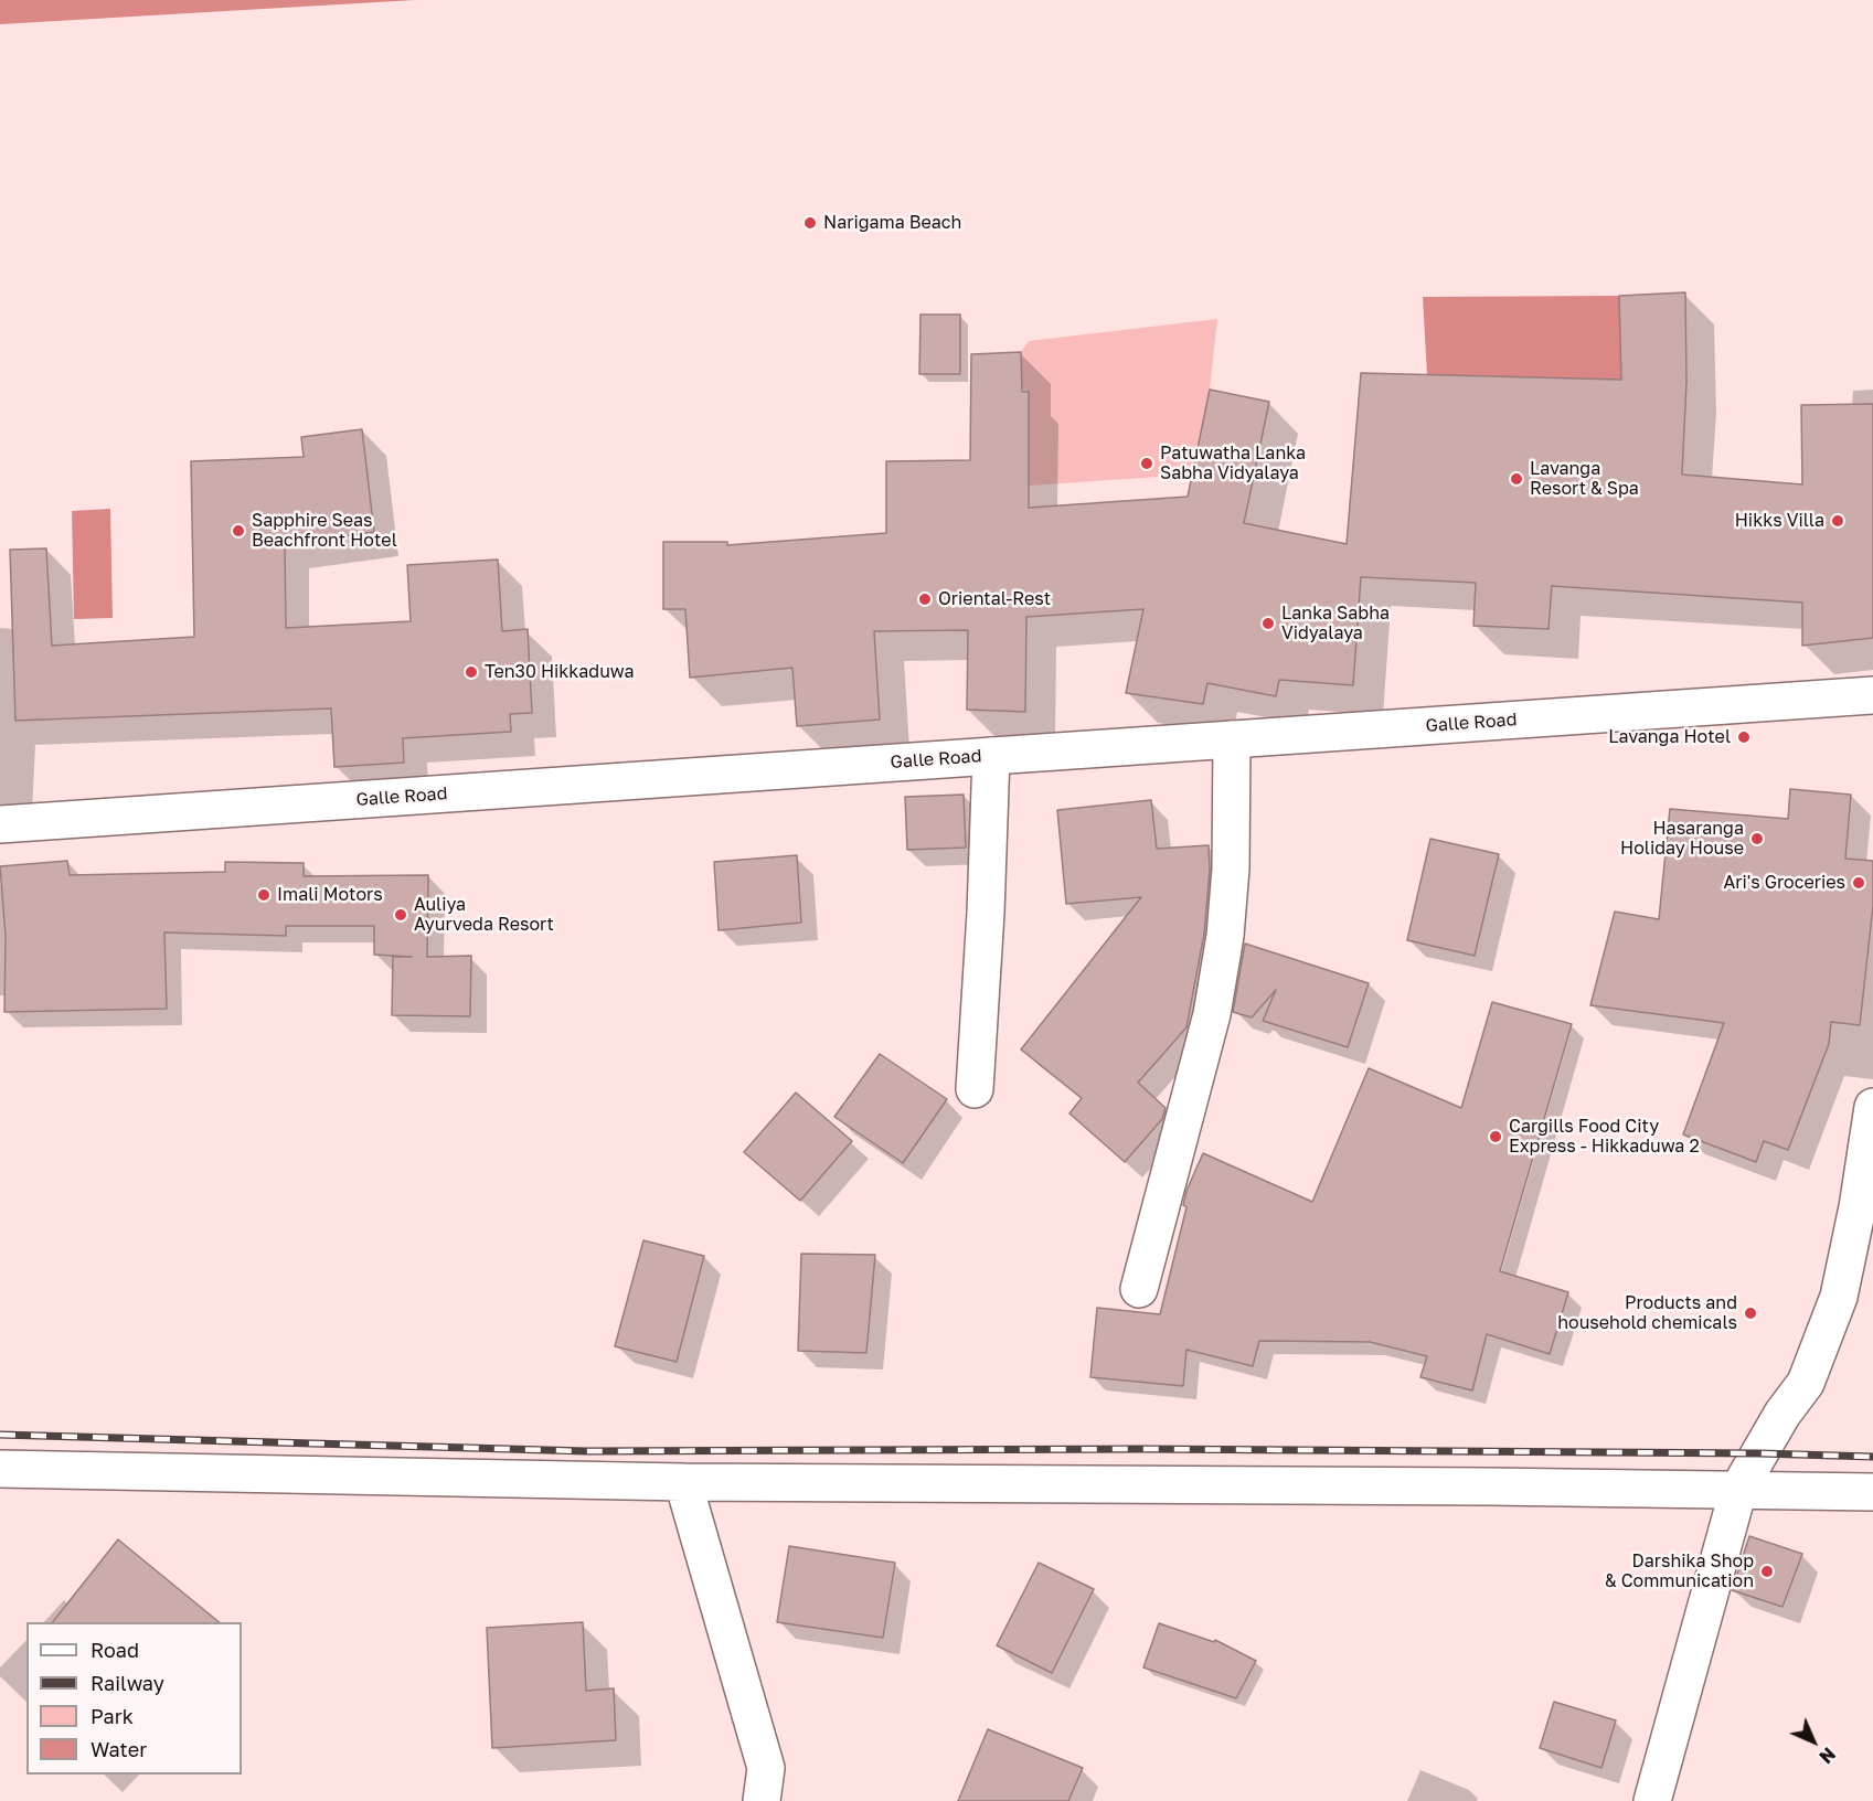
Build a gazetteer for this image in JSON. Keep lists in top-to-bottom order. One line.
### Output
{"streets":{"main road":["Galle Road"]},"places":["Narigama Beach","Patuwatha Lanka Sabha Vidyalaya","Lavanga Resort & Spa","Hikks Villa","Sapphire Seas Beachfront Hotel","Oriental-Rest","Lanka Sabha Vidyalaya","Ten30 Hikkaduwa","Lavanga Hotel","Hasaranga Holiday House","Ari's Groceries","Imali Motors","Auliya Ayurveda Resort","Cargills Food City Express - Hikkaduwa 2","Products and household chemicals","Darshika Shop & Communication"],"legend":["Road","Railway","Park","Water"],"north":"bottom right"}
